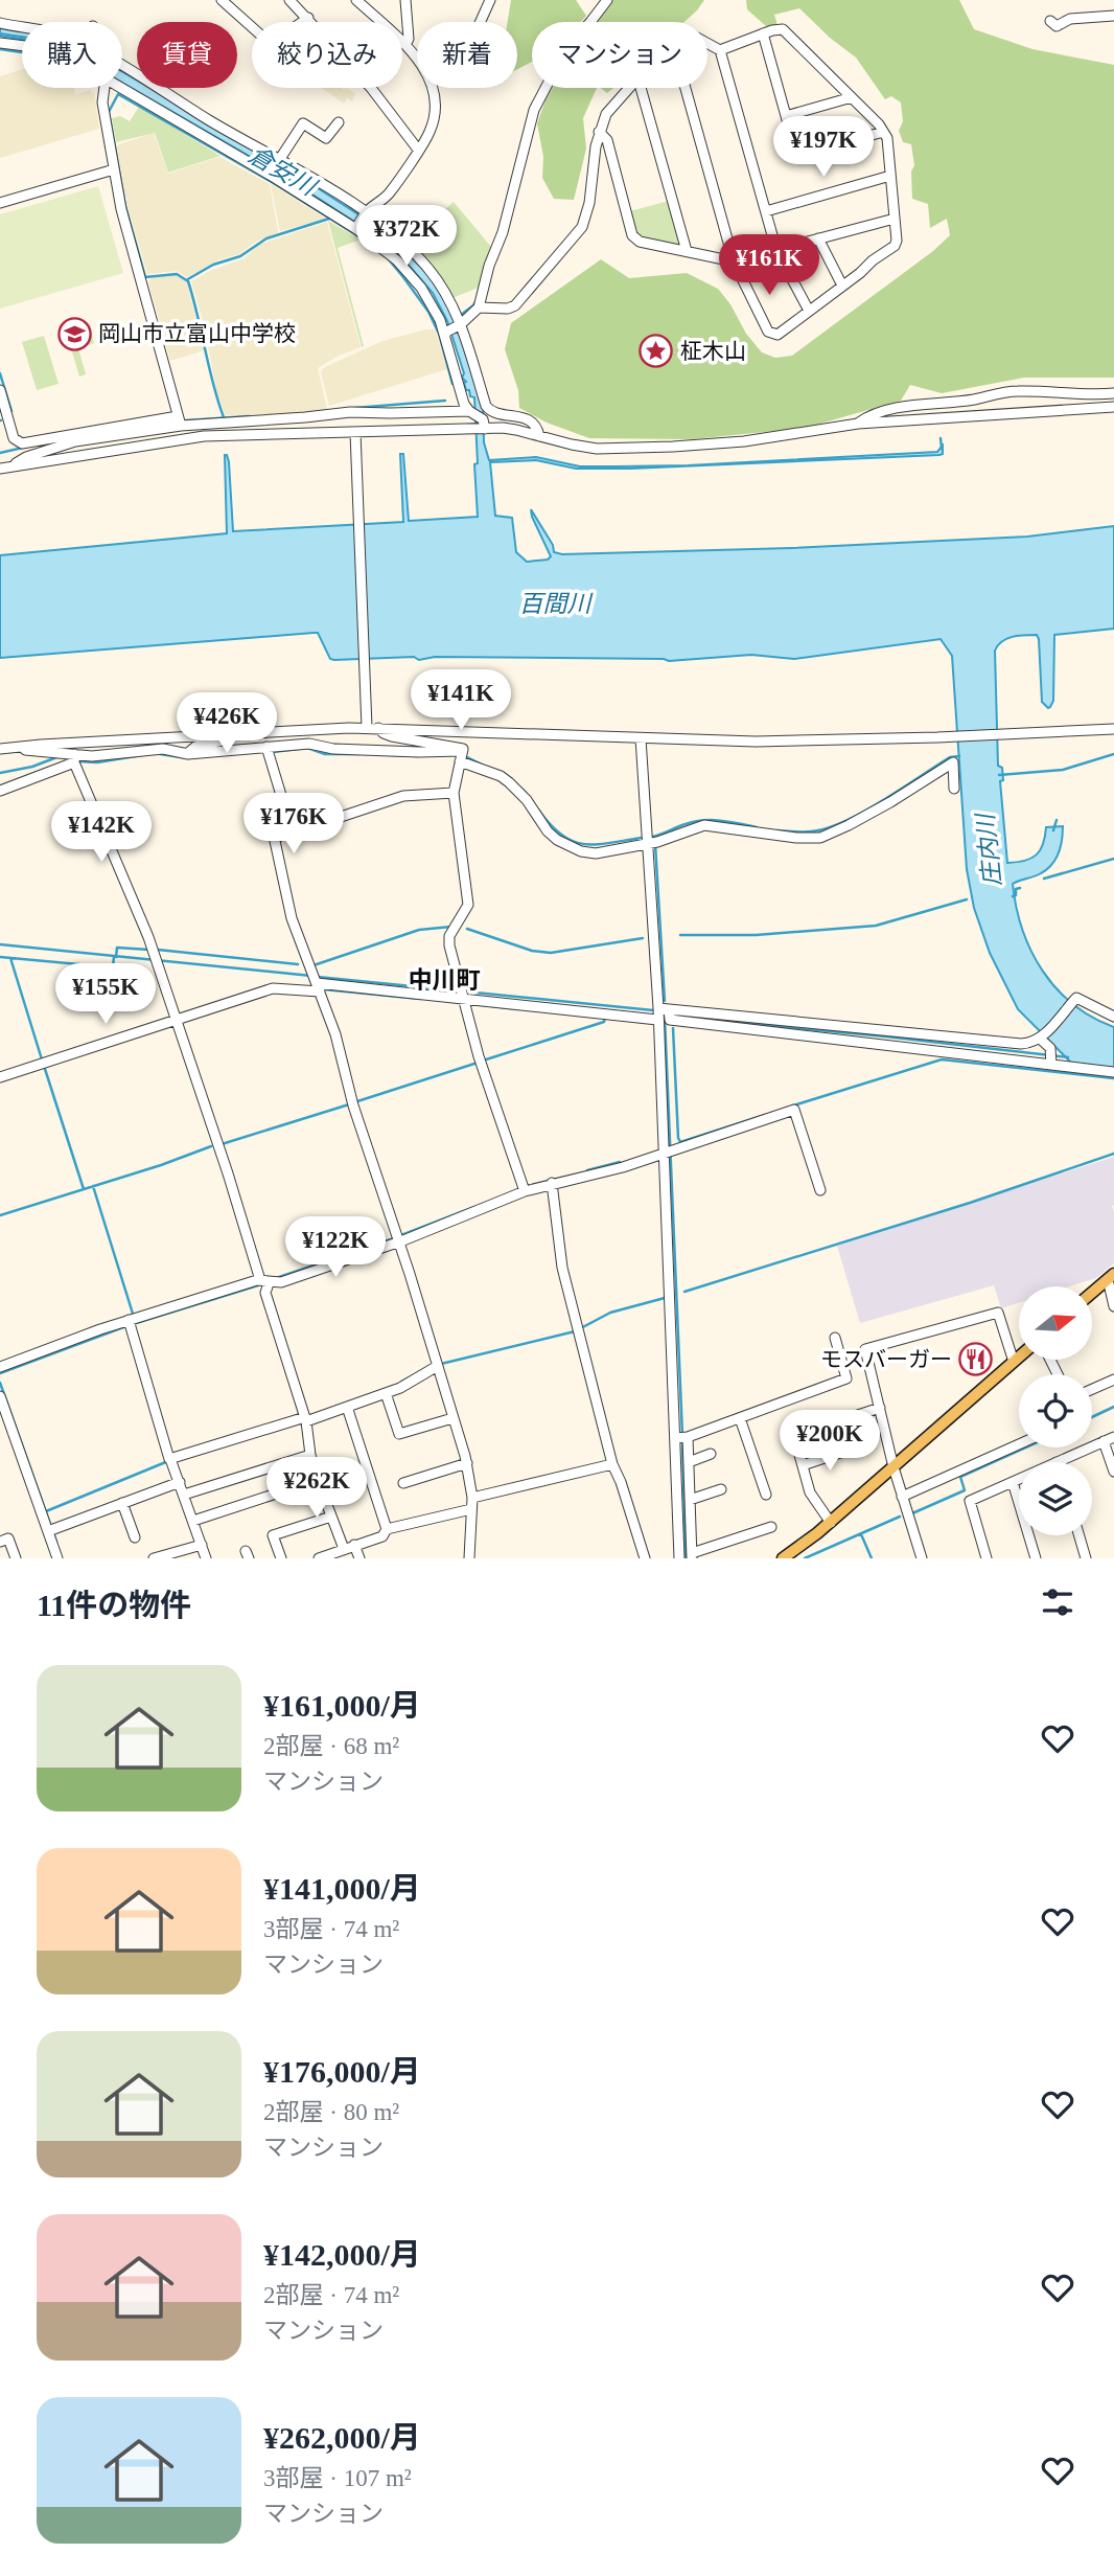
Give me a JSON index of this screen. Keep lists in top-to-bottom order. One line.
{"districts":["中川町"],"water":["倉安川","百間川","庄内川"],"places":{"school or university":["岡山市立富山中学校"],"place":["柾木山"],"restaurant":["モスバーガー"]},"north":"right","page":{"chip":["購入","賃貸","絞り込み","新着","マンション"],"price":["¥197K","¥372K","¥161K","¥141K","¥426K","¥176K","¥142K","¥155K","¥122K","¥200K","¥262K"],"heading":"11件の物件","list":[{"name":"¥161,000/月","note":"2部屋 · 68 m² · マンション"},{"name":"¥141,000/月","note":"3部屋 · 74 m² · マンション"},{"name":"¥176,000/月","note":"2部屋 · 80 m² · マンション"},{"name":"¥142,000/月","note":"2部屋 · 74 m² · マンション"},{"name":"¥262,000/月","note":"3部屋 · 107 m² · マンション"}]}}
